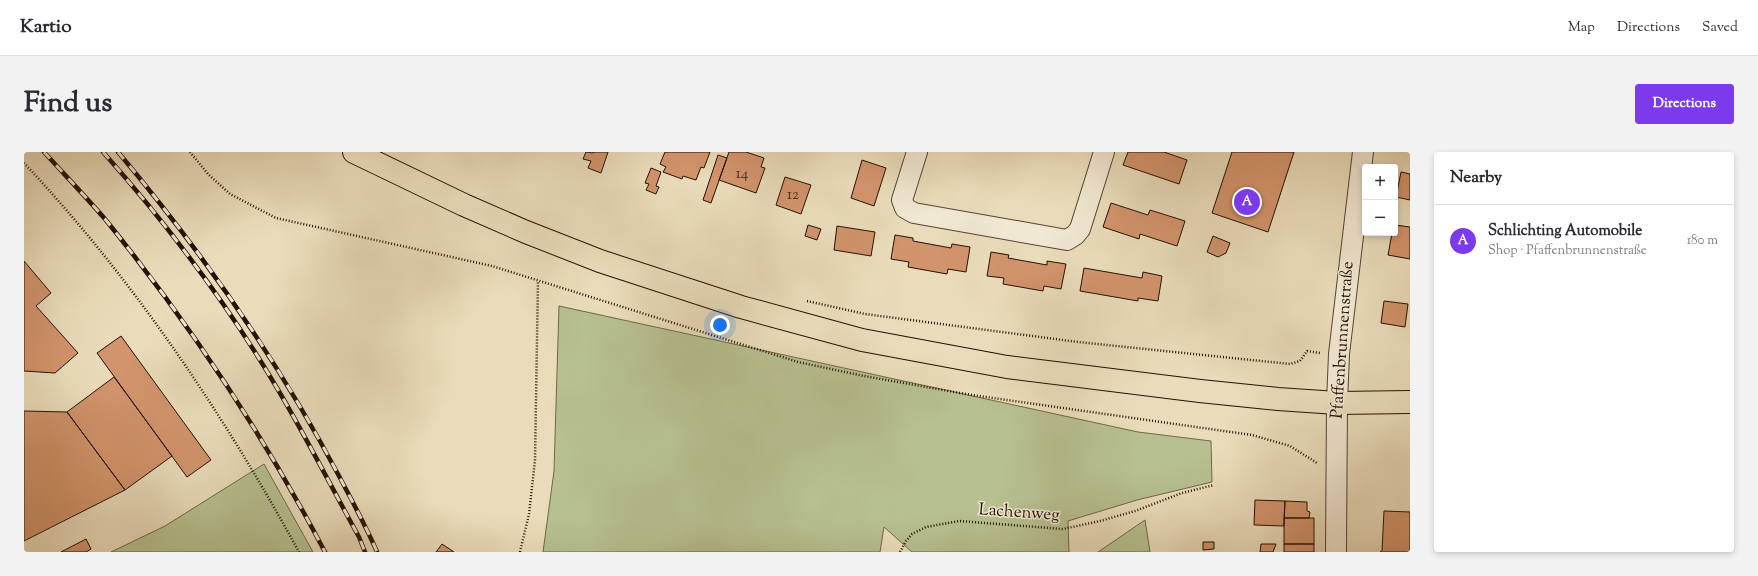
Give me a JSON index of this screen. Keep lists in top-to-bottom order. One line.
{"streets":{"street":["Pfaffenbrunnenstraße"],"path":["Lachenweg"]},"house_numbers":["14","12"],"page":{"header":"Kartio","nav":["Map","Directions","Saved"],"title":"Find us","buttons":"Directions","heading":"Nearby","map_buttons":["+","−"],"pins":"A","list":[{"mark":"A","name":"Schlichting Automobile","note":"Shop · Pfaffenbrunnenstraße","value":"180 m"}]}}
